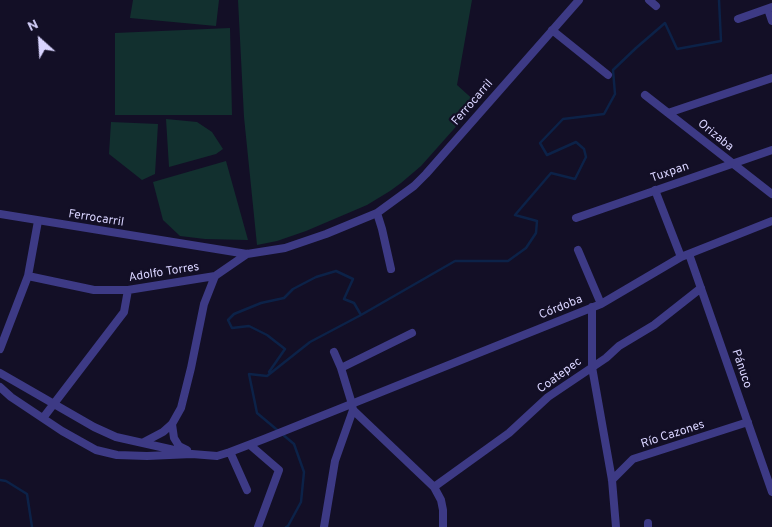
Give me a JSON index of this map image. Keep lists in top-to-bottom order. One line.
{"streets":{"street":["Ferrocarril","Orizaba","Tuxpan","Adolfo Torres","Córdoba","Pánuco","Coatepec","Río Cazones"]},"crossings":[["Ferrocarril","Adolfo Torres"],["Orizaba","Tuxpan"],["Tuxpan","Pánuco"],["Córdoba","Pánuco"],["Pánuco","Coatepec"],["Pánuco","Río Cazones"]],"north":"top left"}
